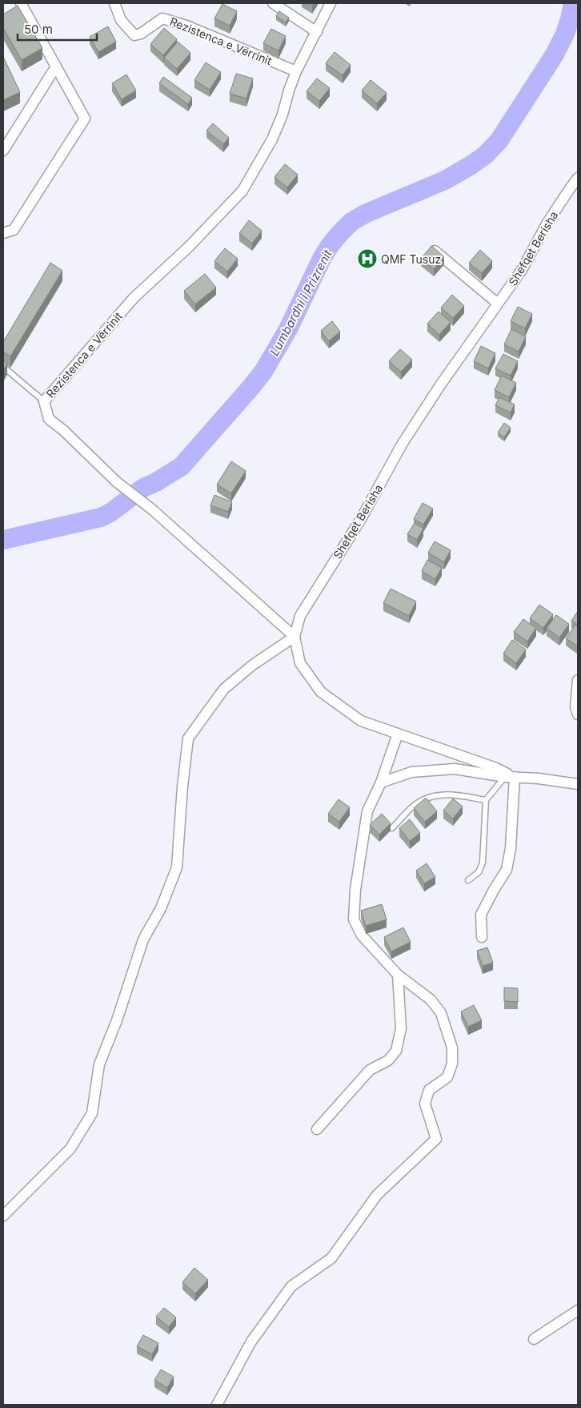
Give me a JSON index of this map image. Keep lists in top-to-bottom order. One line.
{"streets":{"street":["Rezistenca e Vërrinit","Shefqet Berisha"]},"crossings":[["Rezistenca e Vërrinit","Shefqet Berisha"]],"water":["Lumbardhi i Prizrenit"],"places":{"hospital":["QMF Tusuz"]},"scale_bar":"50 m"}
